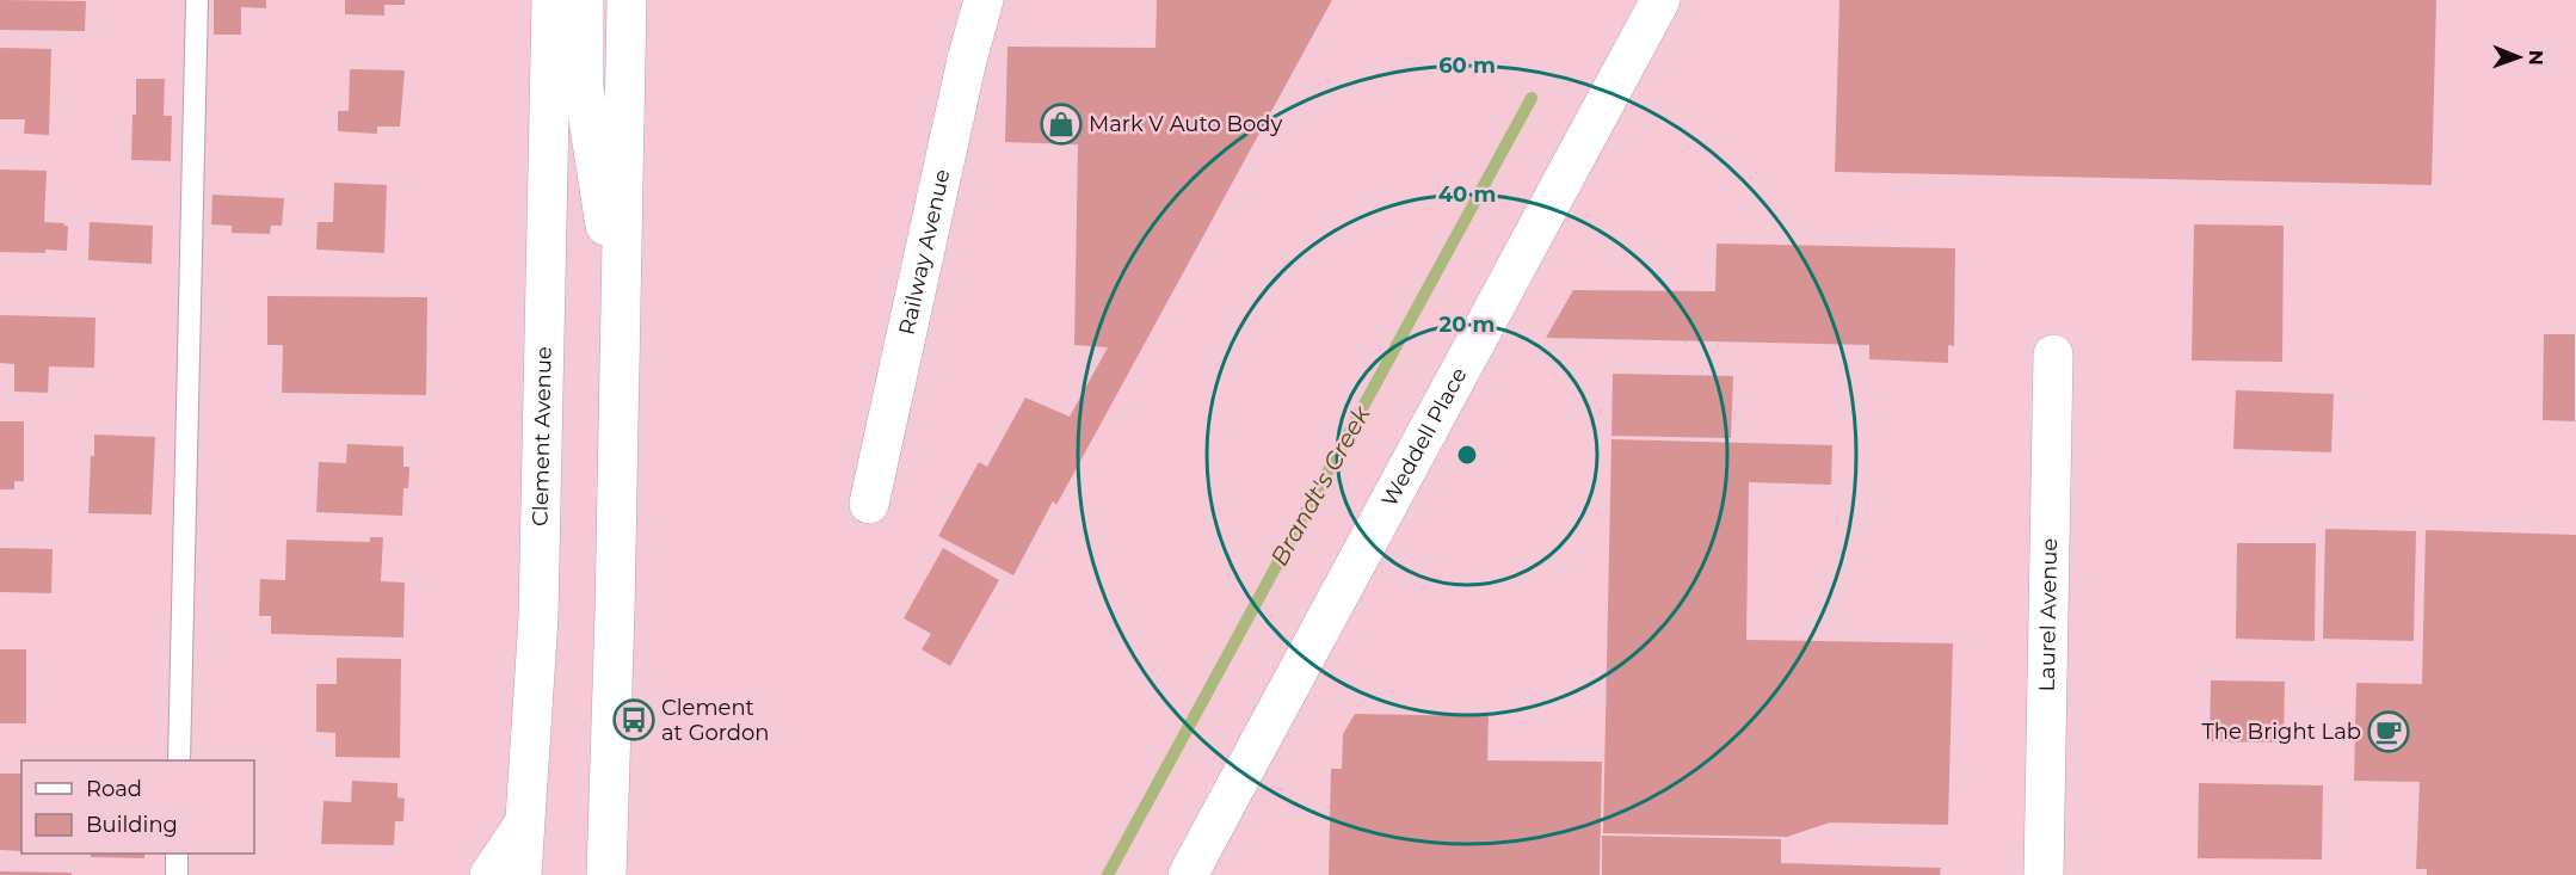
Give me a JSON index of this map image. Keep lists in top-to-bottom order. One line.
{"streets":{"main road":["Railway Avenue","Weddell Place","Clement Avenue","Laurel Avenue"]},"water":["Brandt's Creek"],"places":{"shop":["Mark V Auto Body"],"bus stop":["Clement at Gordon"],"cafe":["The Bright Lab"]},"legend":["Road","Building"],"north":"right","rings":["60 m","40 m","20 m"]}
